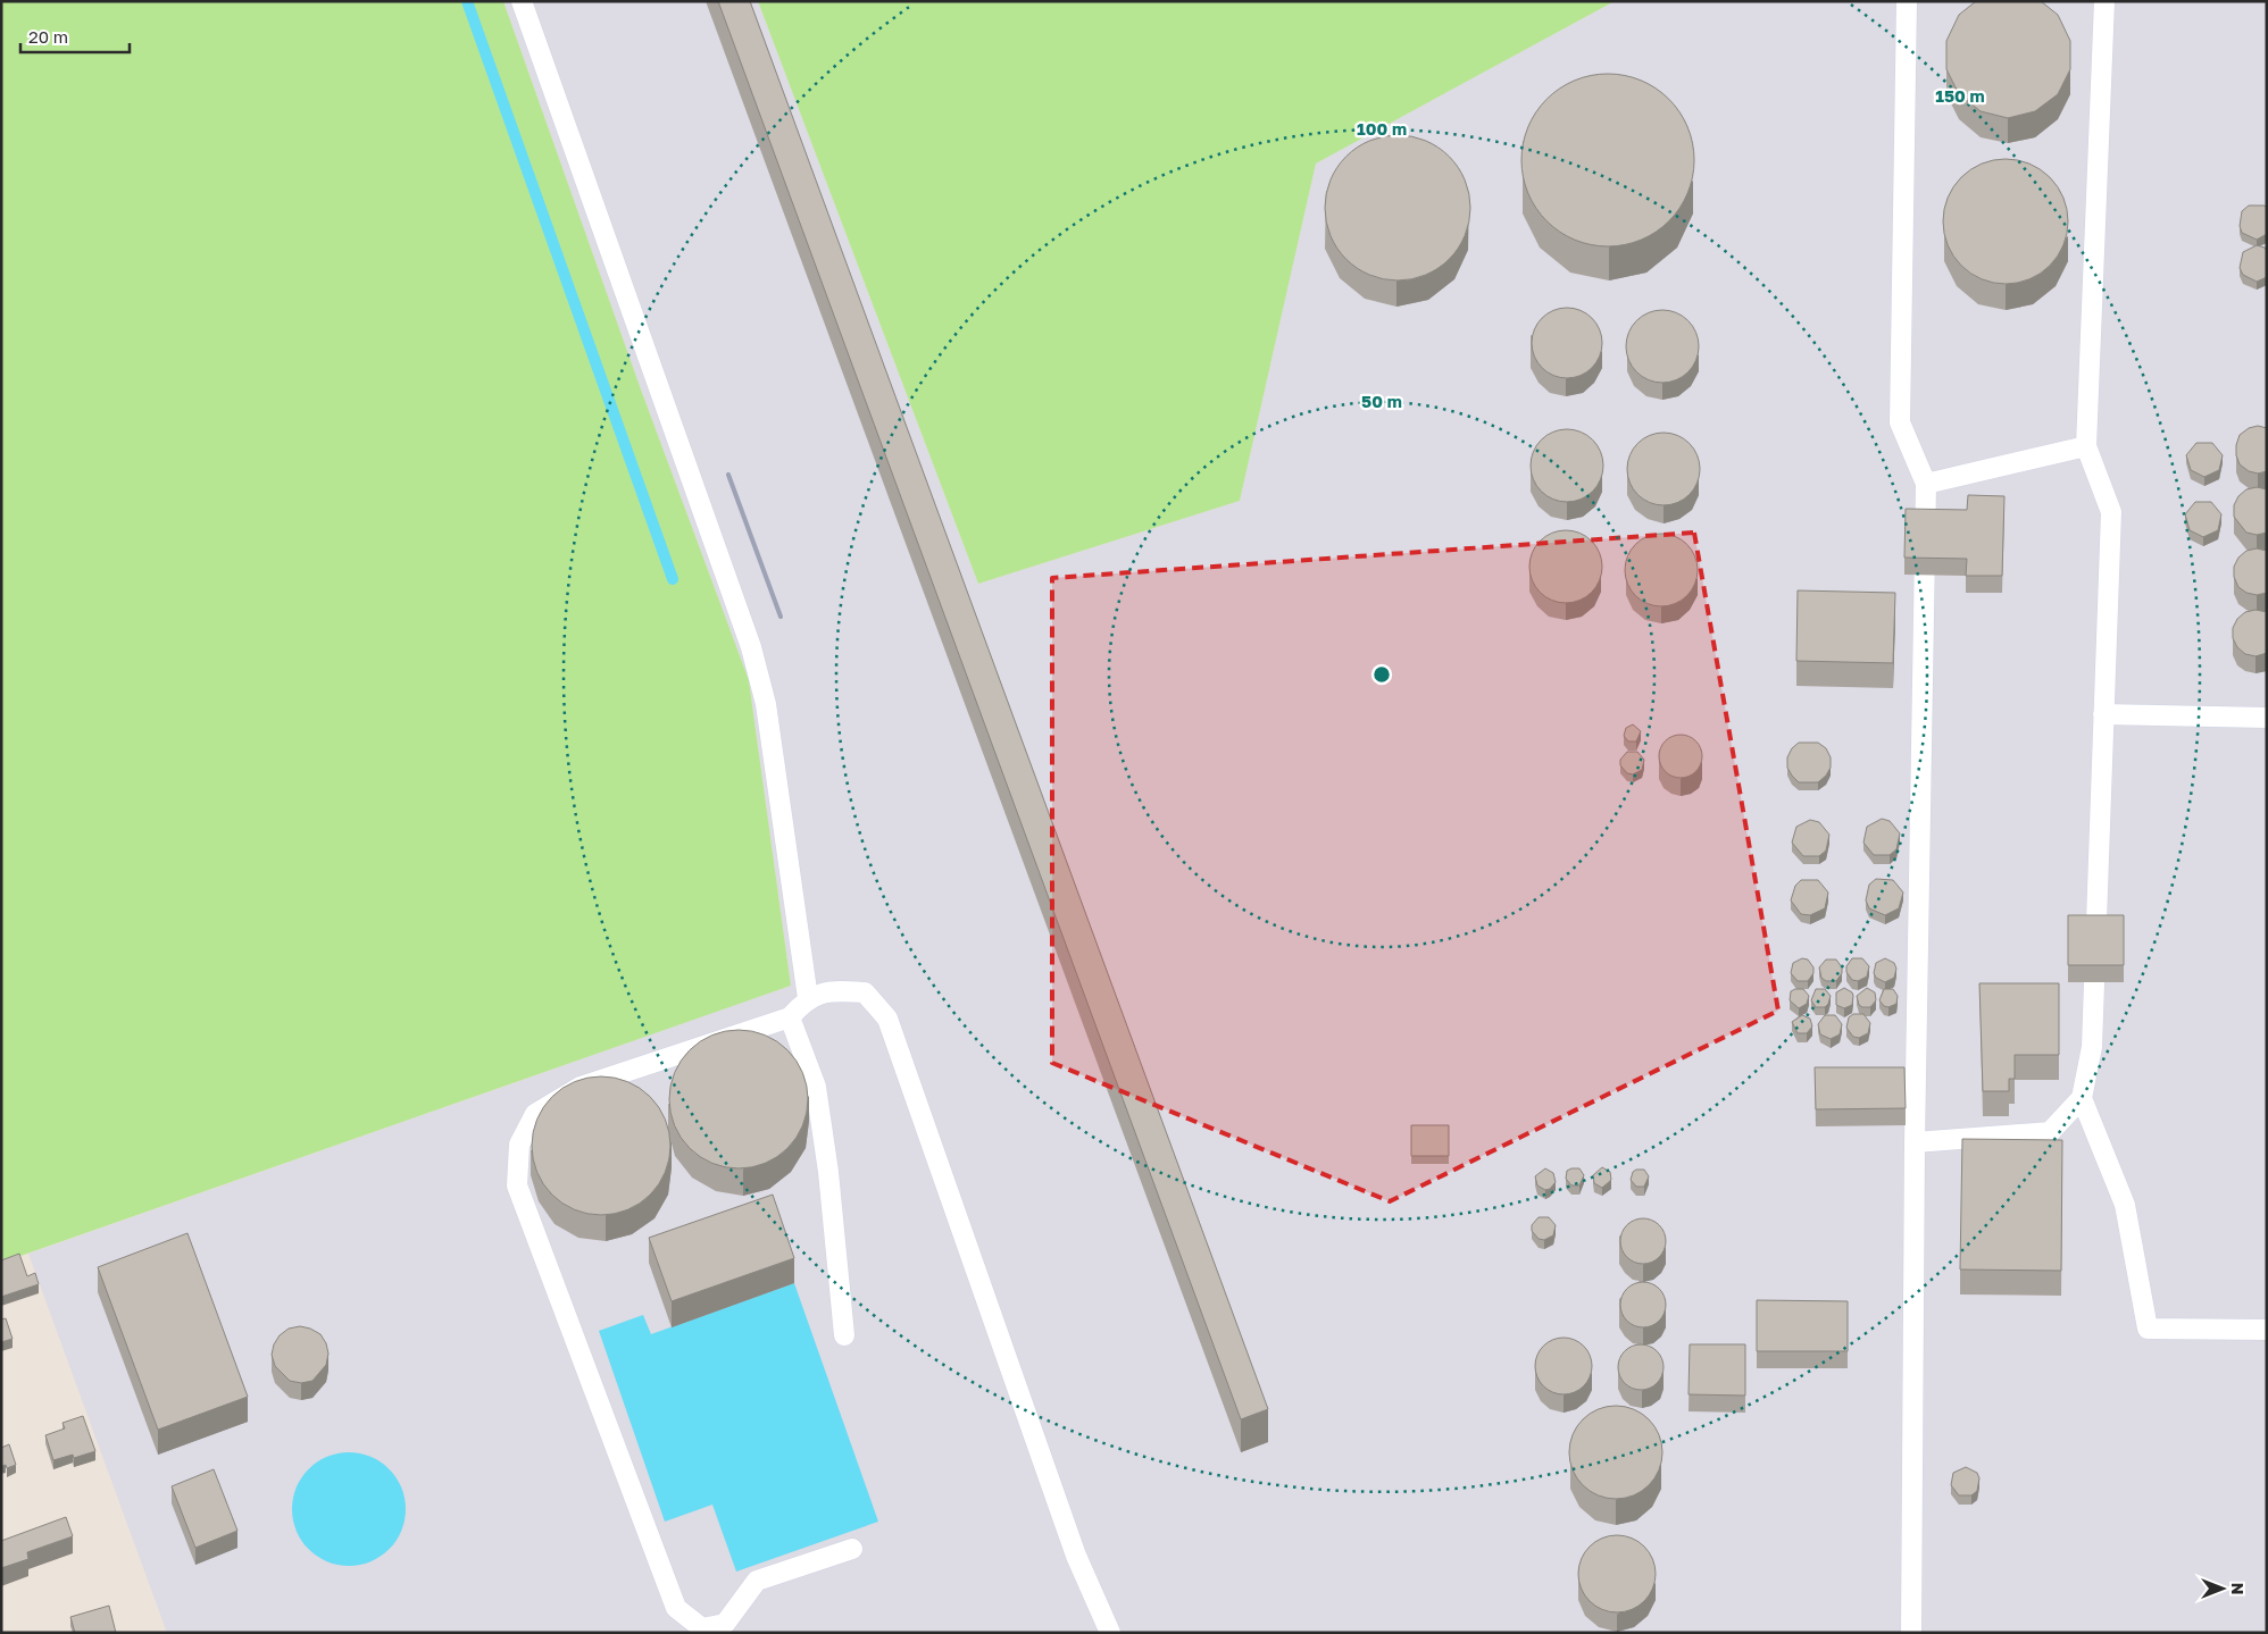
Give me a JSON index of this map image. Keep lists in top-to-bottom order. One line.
{"scale_bar":"20 m","north":"right","rings":["150 m","100 m","50 m"]}
